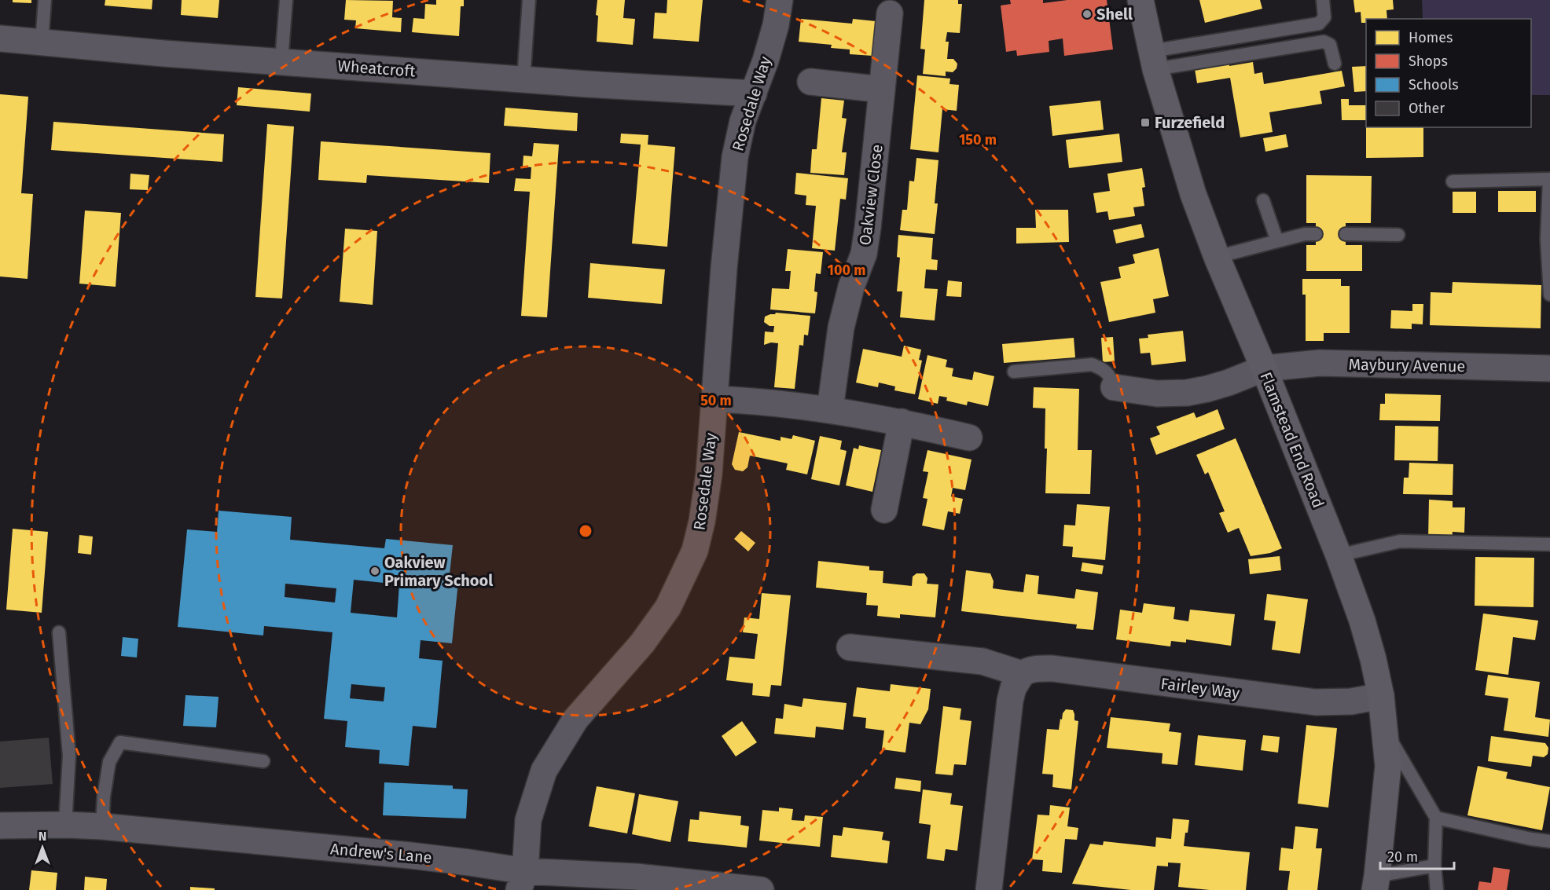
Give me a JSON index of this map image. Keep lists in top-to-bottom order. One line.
{"streets":{"main road":["Flamstead End Road"],"street":["Wheatcroft","Rosedale Way","Oakview Close","Maybury Avenue","Fairley Way","Andrew's Lane"]},"crossings":[["Wheatcroft","Rosedale Way"],["Rosedale Way","Andrew's Lane"],["Maybury Avenue","Flamstead End Road"],["Flamstead End Road","Fairley Way"]],"places":{"other":["Shell","Oakview Primary School"],"transit":["Furzefield"]},"legend":["Homes","Shops","Schools","Other"],"scale_bar":"20 m","north":"top","rings":["150 m","100 m","50 m"]}
